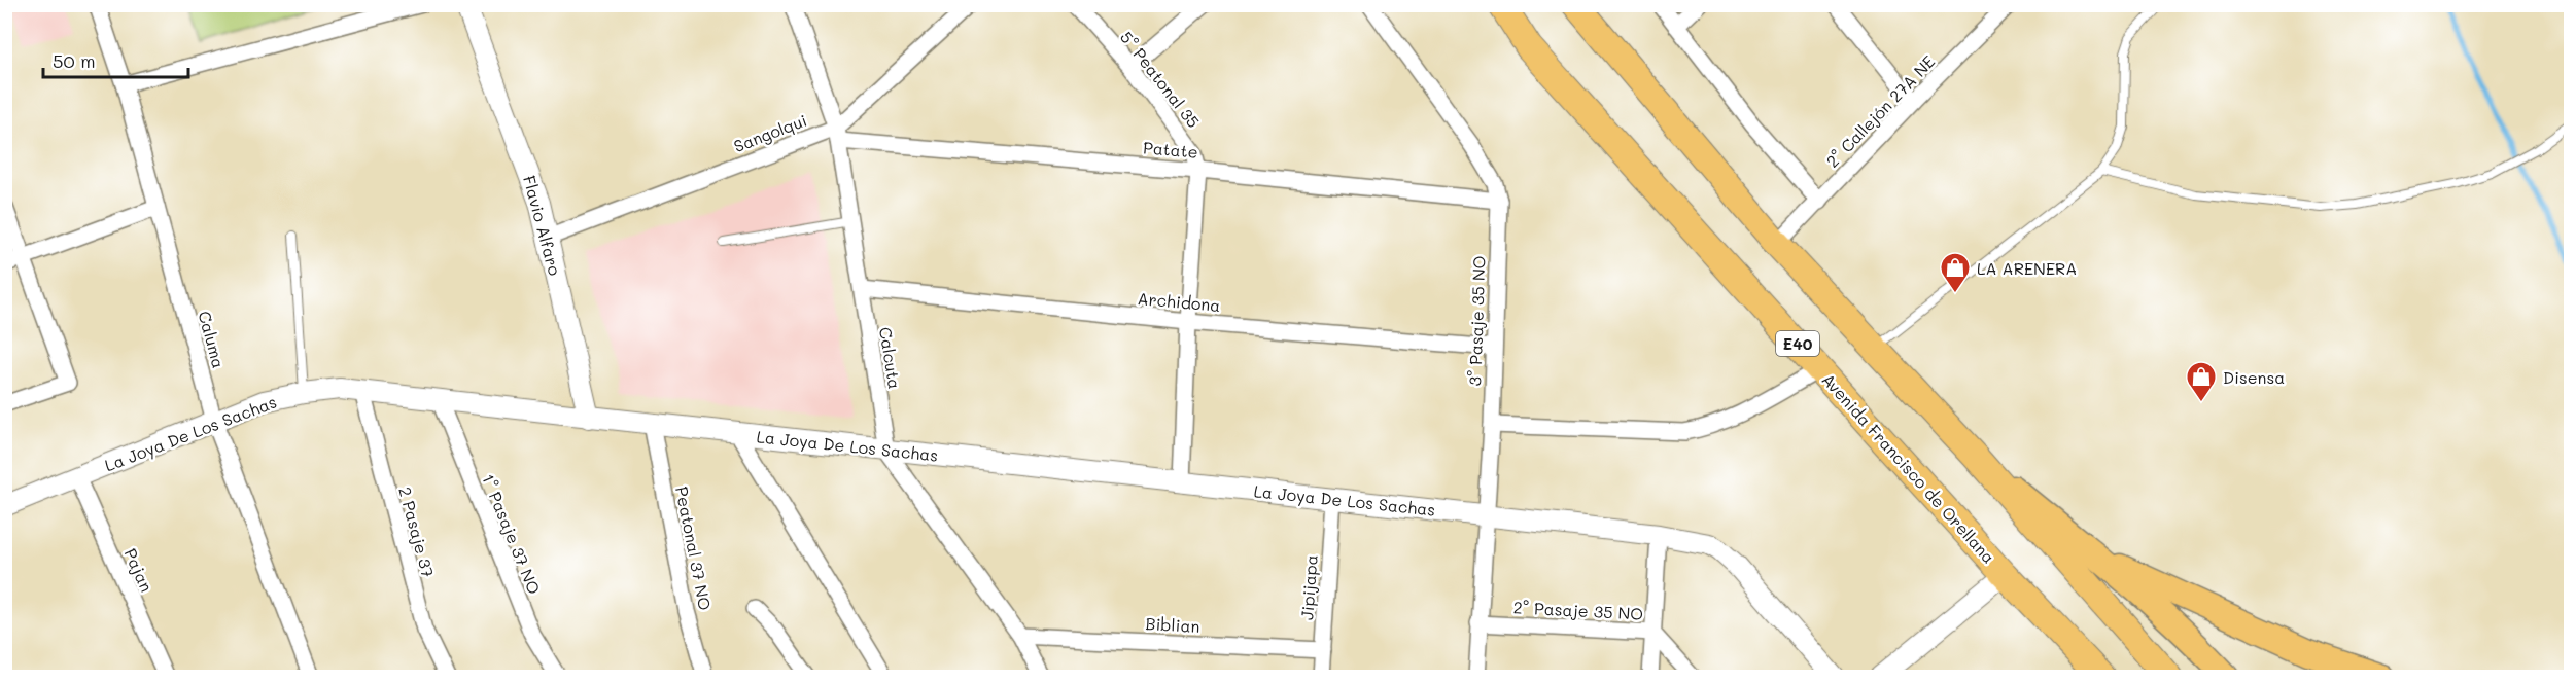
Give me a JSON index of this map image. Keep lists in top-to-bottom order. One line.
{"streets":{"highway":["E40","Avenida Francisco de Orellana"],"street":["5° Peatonal 35","2° Callejón 27A NE","Sangolqui","Patate","Flavio Alfaro","Archidona","3° Pasaje 35 NO","Caluma","Calcuta","La Joya De Los Sachas","2 Pasaje 37","1° Pasaje 37 NO","Peatonal 37 NO","Pajan","Jipijapa","2° Pasaje 35 NO","Biblian"]},"crossings":[["5° Peatonal 35","Patate"],["5° Peatonal 35","Archidona"],["5° Peatonal 35","La Joya De Los Sachas"],["Sangolqui","Patate"],["Sangolqui","Flavio Alfaro"],["Sangolqui","Calcuta"],["Patate","3° Pasaje 35 NO"],["Patate","Calcuta"],["Flavio Alfaro","La Joya De Los Sachas"],["Archidona","3° Pasaje 35 NO"],["Archidona","Calcuta"],["3° Pasaje 35 NO","La Joya De Los Sachas"],["3° Pasaje 35 NO","2° Pasaje 35 NO"],["Caluma","La Joya De Los Sachas"],["Calcuta","La Joya De Los Sachas"],["Calcuta","Biblian"],["La Joya De Los Sachas","2 Pasaje 37"],["La Joya De Los Sachas","1° Pasaje 37 NO"],["La Joya De Los Sachas","Peatonal 37 NO"],["La Joya De Los Sachas","Pajan"],["La Joya De Los Sachas","Jipijapa"],["Jipijapa","Biblian"]],"places":{"shop":["LA ARENERA","Disensa"]},"scale_bar":"50 m"}
